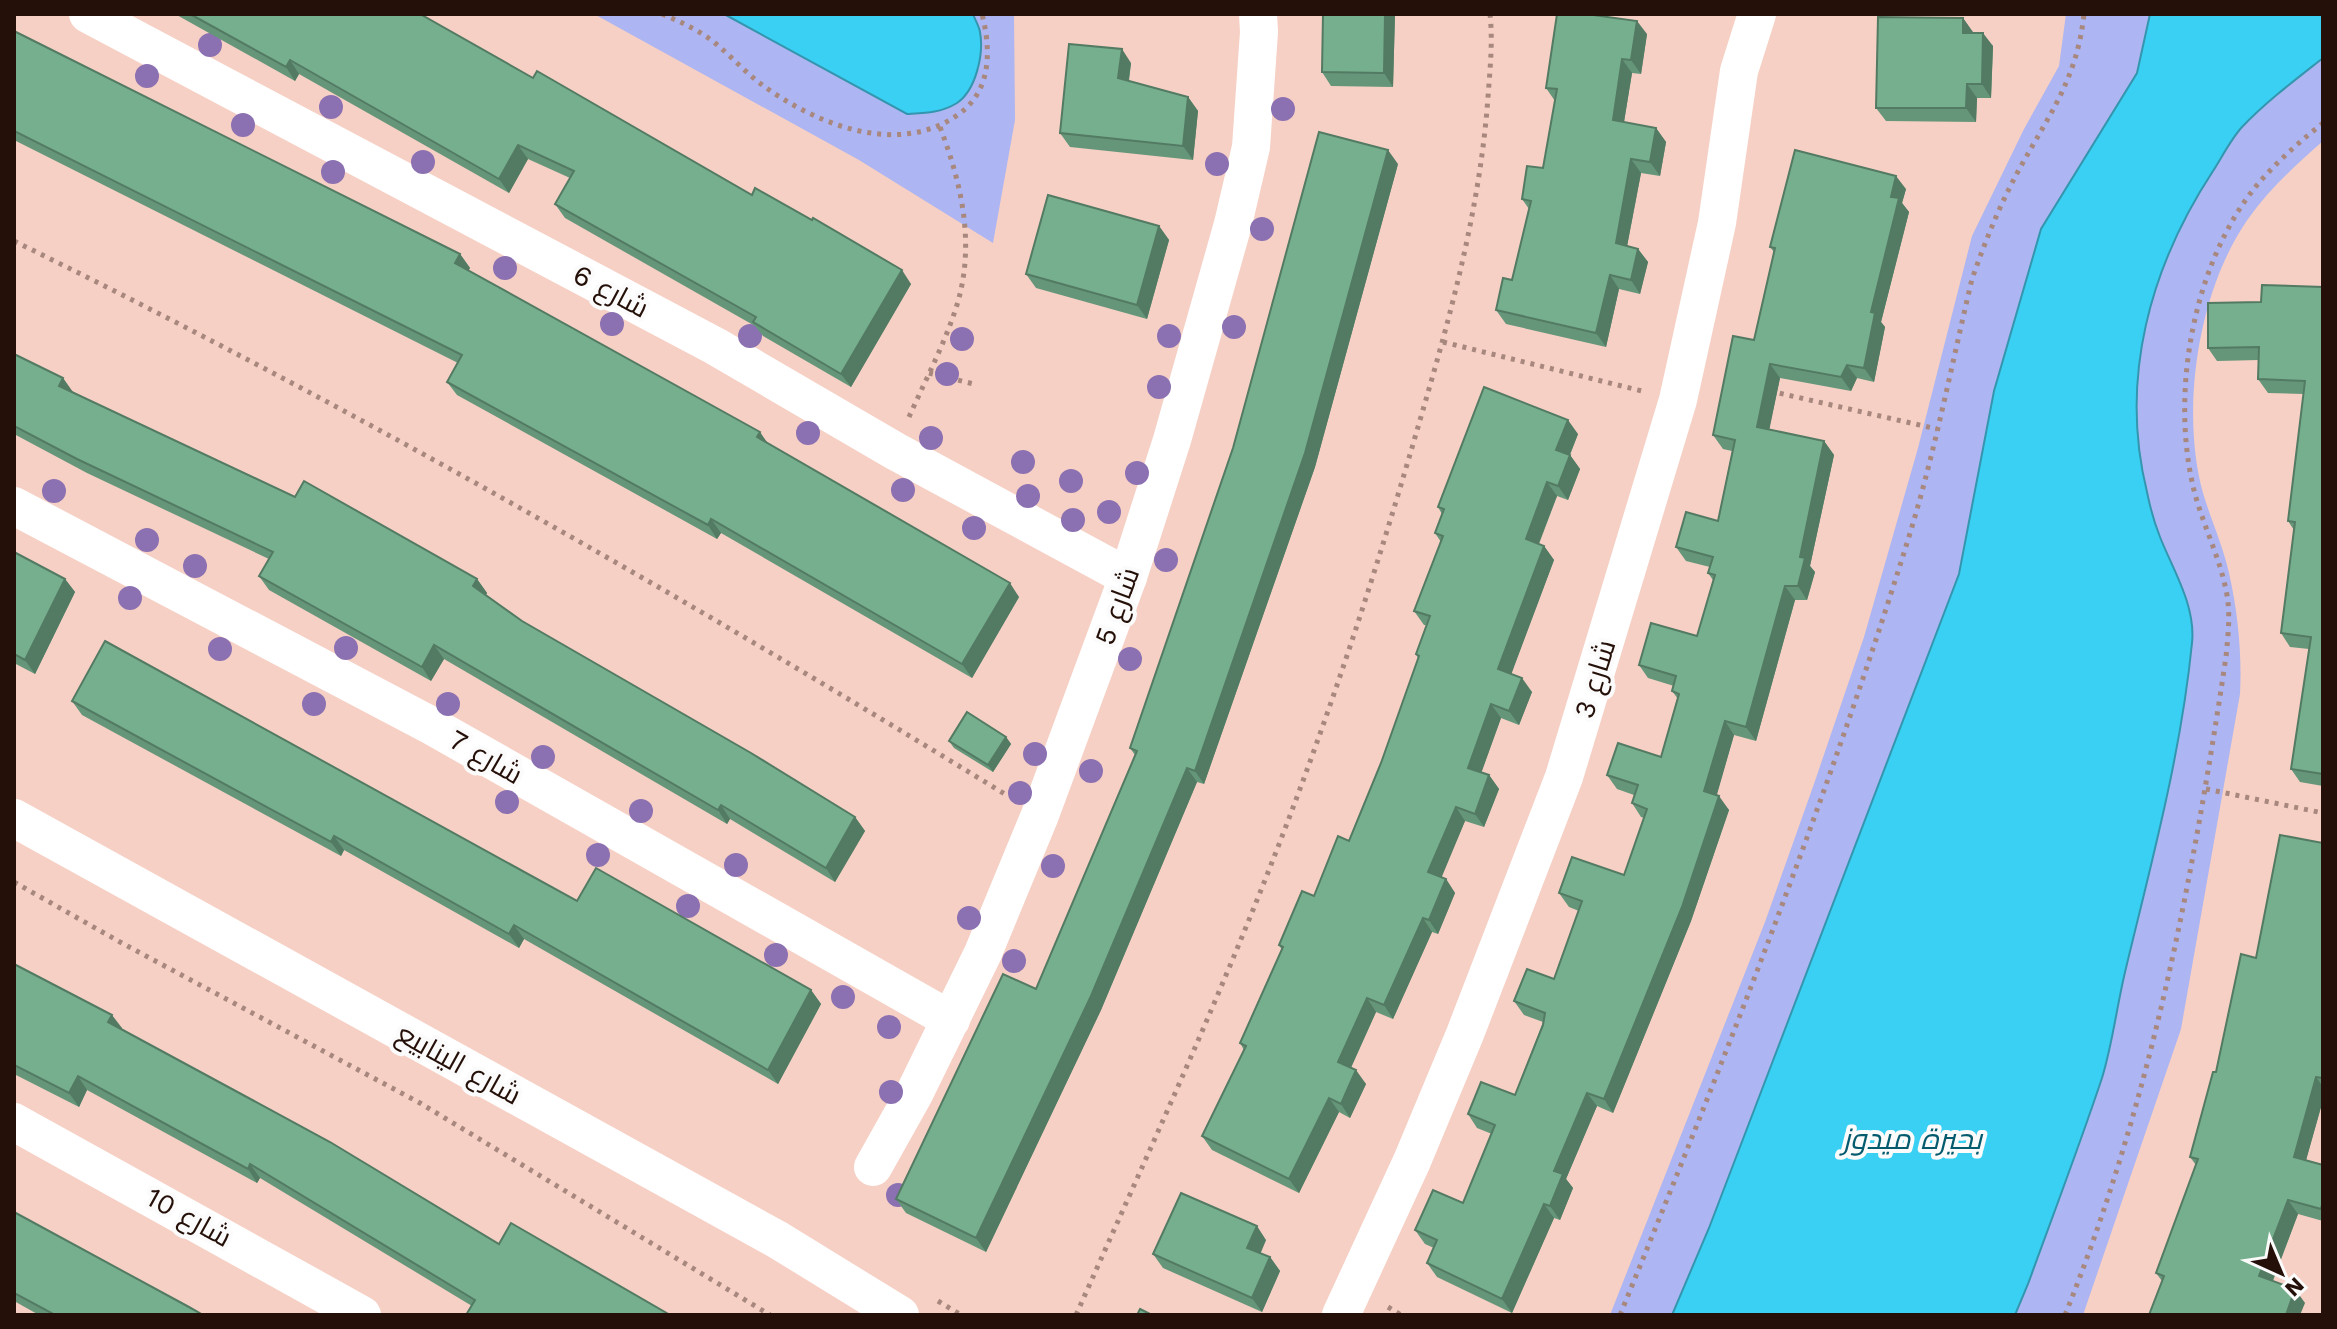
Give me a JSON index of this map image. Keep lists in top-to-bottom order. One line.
{"streets":{"street":["شارع 6","شارع 5","شارع 3","شارع 7","شارع الينابيع","شارع 10"]},"crossings":[["شارع 6","شارع 5"],["شارع 5","شارع 7"]],"water":["بحيرة ميدوز"],"north":"bottom right"}
